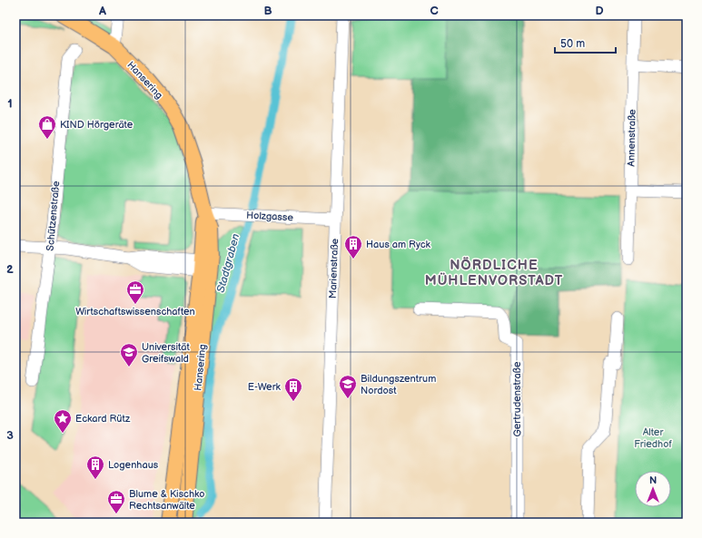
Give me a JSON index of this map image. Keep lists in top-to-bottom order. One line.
{"streets":{"main road":["Hansering"],"street":["Annenstraße","Schützenstraße","Holzgasse","Marienstraße","Gertrudenstraße"]},"crossings":[["Hansering","Holzgasse"],["Holzgasse","Marienstraße"]],"districts":["NÖRDLICHE MÜHLENVORSTADT"],"water":["Stadtgraben"],"parks":["Alter Friedhof"],"places":{"shop":["KIND Hörgeräte"],"building":["Haus am Ryck","E-Werk","Logenhaus"],"office":["Wirtschaftswissenschaften","Blume & Kischko Rechtsanwälte"],"school or university":["Universität Greifswald","Bildungszentrum Nordost"],"place":["Eckard Rütz"]},"scale_bar":"50 m","north":"top","grid":{"columns":["A","B","C","D"],"rows":["1","2","3"]}}
